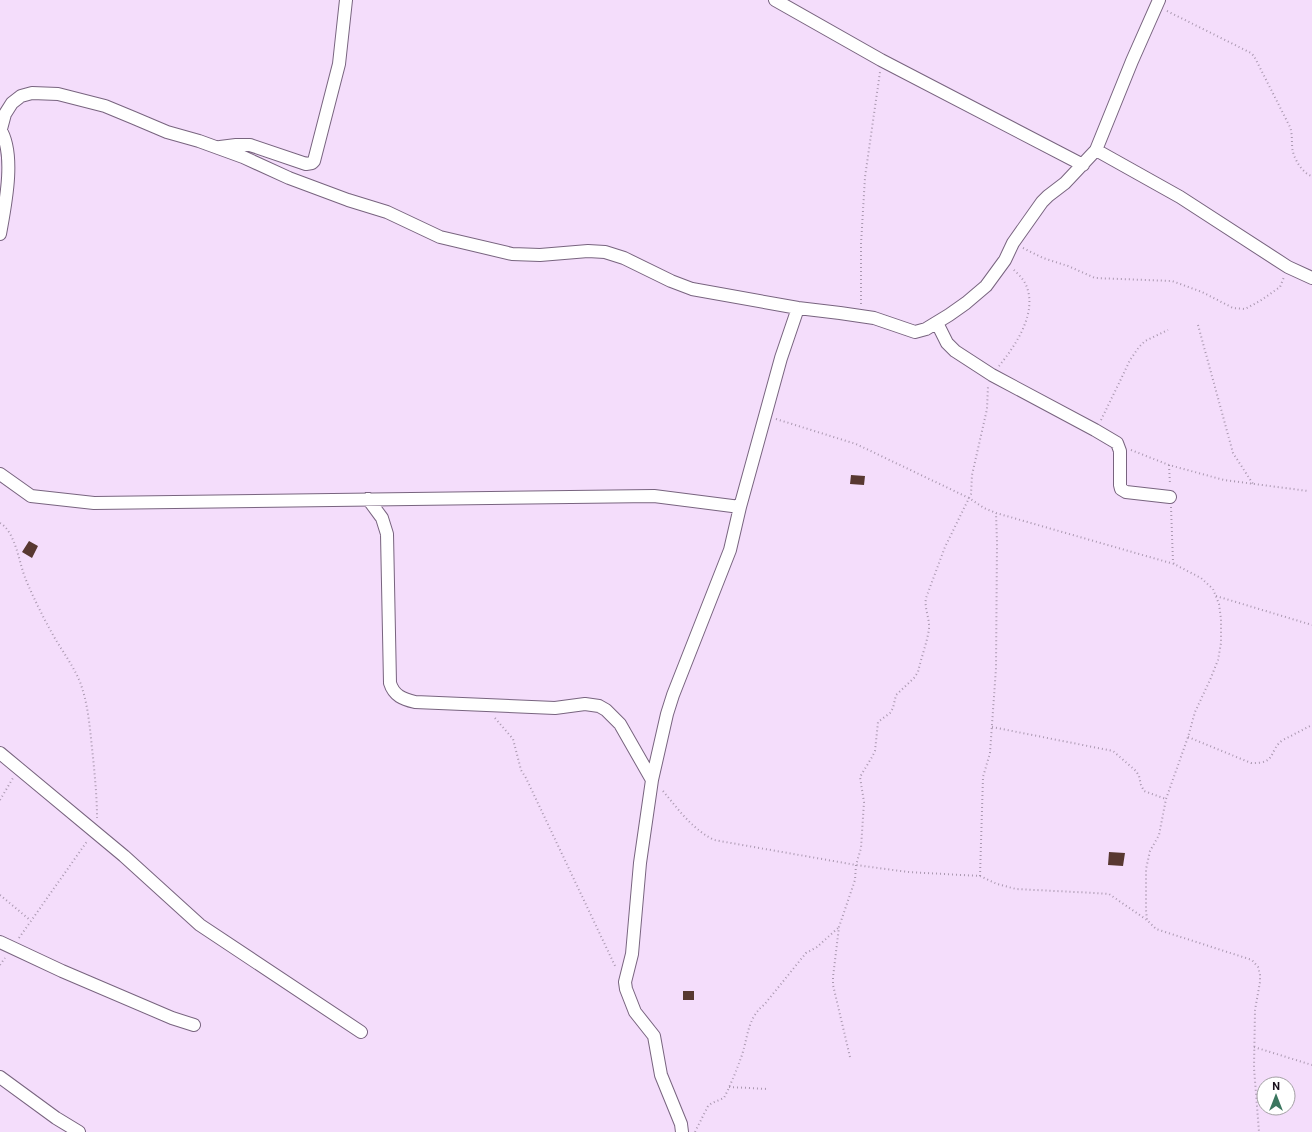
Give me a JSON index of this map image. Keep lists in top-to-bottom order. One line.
{"north":"top"}
